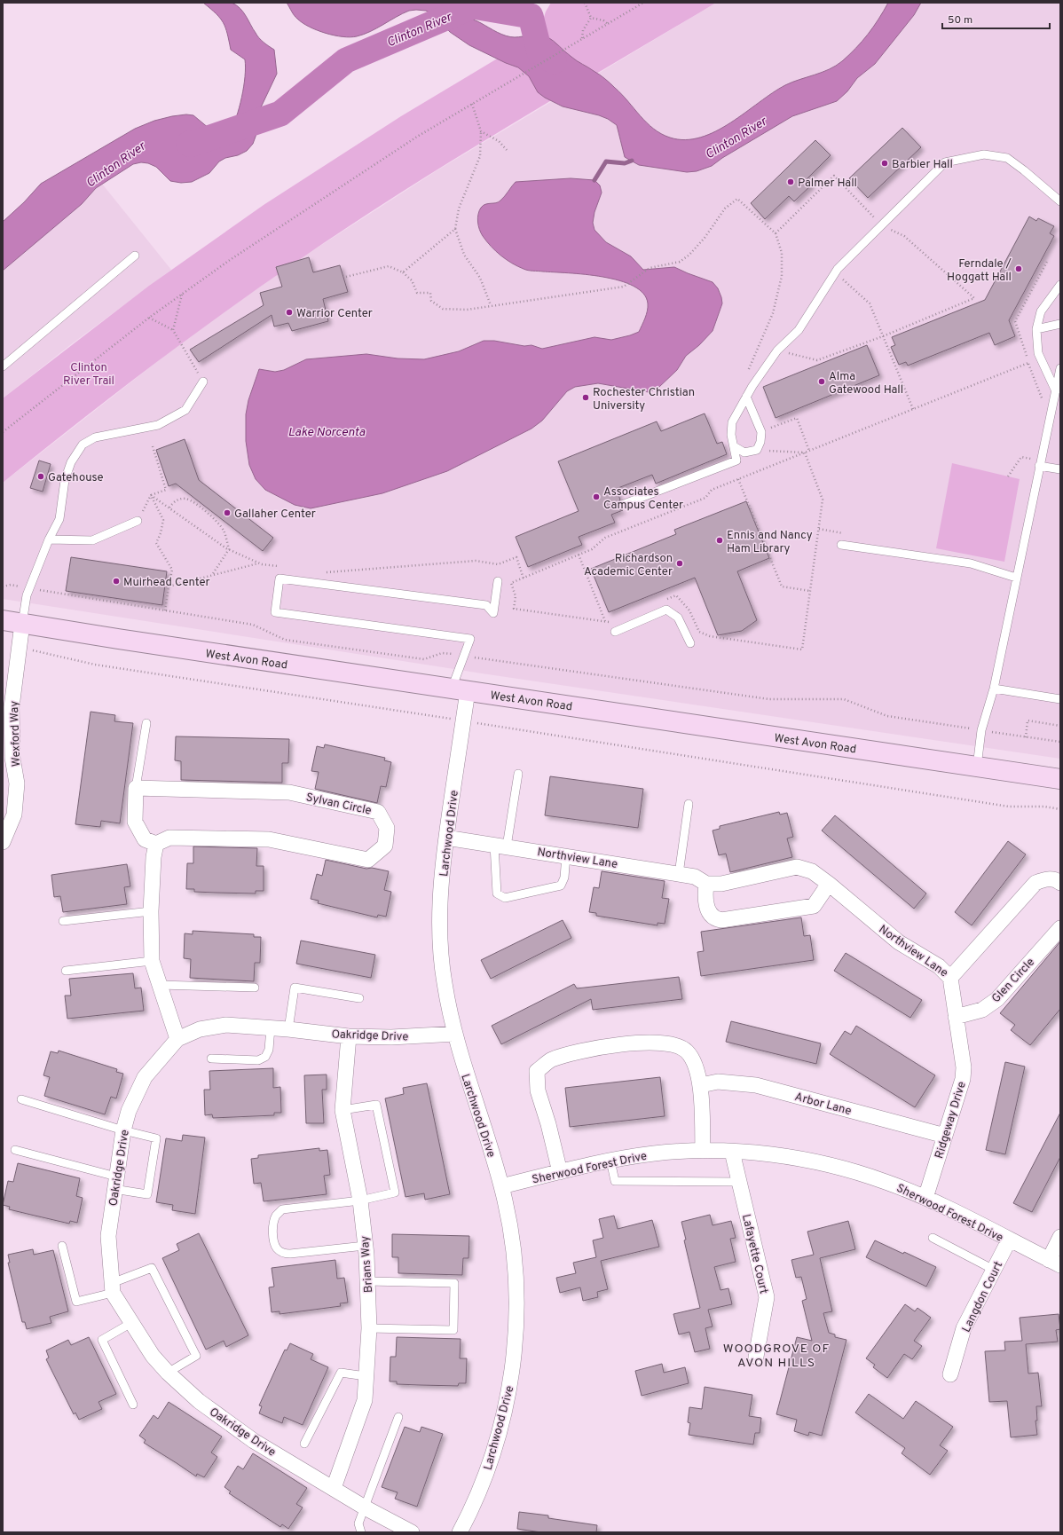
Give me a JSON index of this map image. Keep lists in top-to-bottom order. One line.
{"streets":{"main road":["West Avon Road"],"street":["Wexford Way","Sylvan Circle","Larchwood Drive","Northview Lane","Glen Circle","Oakridge Drive","Arbor Lane","Ridgeway Drive","Sherwood Forest Drive","Lafayette Court","Brians Way","Langdon Court"]},"crossings":[["West Avon Road","Wexford Way"],["West Avon Road","Larchwood Drive"],["Larchwood Drive","Northview Lane"],["Larchwood Drive","Oakridge Drive"],["Larchwood Drive","Sherwood Forest Drive"],["Northview Lane","Ridgeway Drive"],["Glen Circle","Ridgeway Drive"],["Oakridge Drive","Brians Way"],["Arbor Lane","Ridgeway Drive"],["Ridgeway Drive","Sherwood Forest Drive"],["Sherwood Forest Drive","Lafayette Court"],["Sherwood Forest Drive","Langdon Court"]],"districts":["WOODGROVE OF AVON HILLS"],"water":["Clinton River","Lake Norcenta"],"parks":["Clinton River Trail"],"places":["Barbier Hall","Palmer Hall","Ferndale / Hoggatt Hall","Warrior Center","Alma Gatewood Hall","Rochester Christian University","Gatehouse","Associates Campus Center","Gallaher Center","Ennis and Nancy Ham Library","Richardson Academic Center","Muirhead Center"],"scale_bar":"50 m"}
